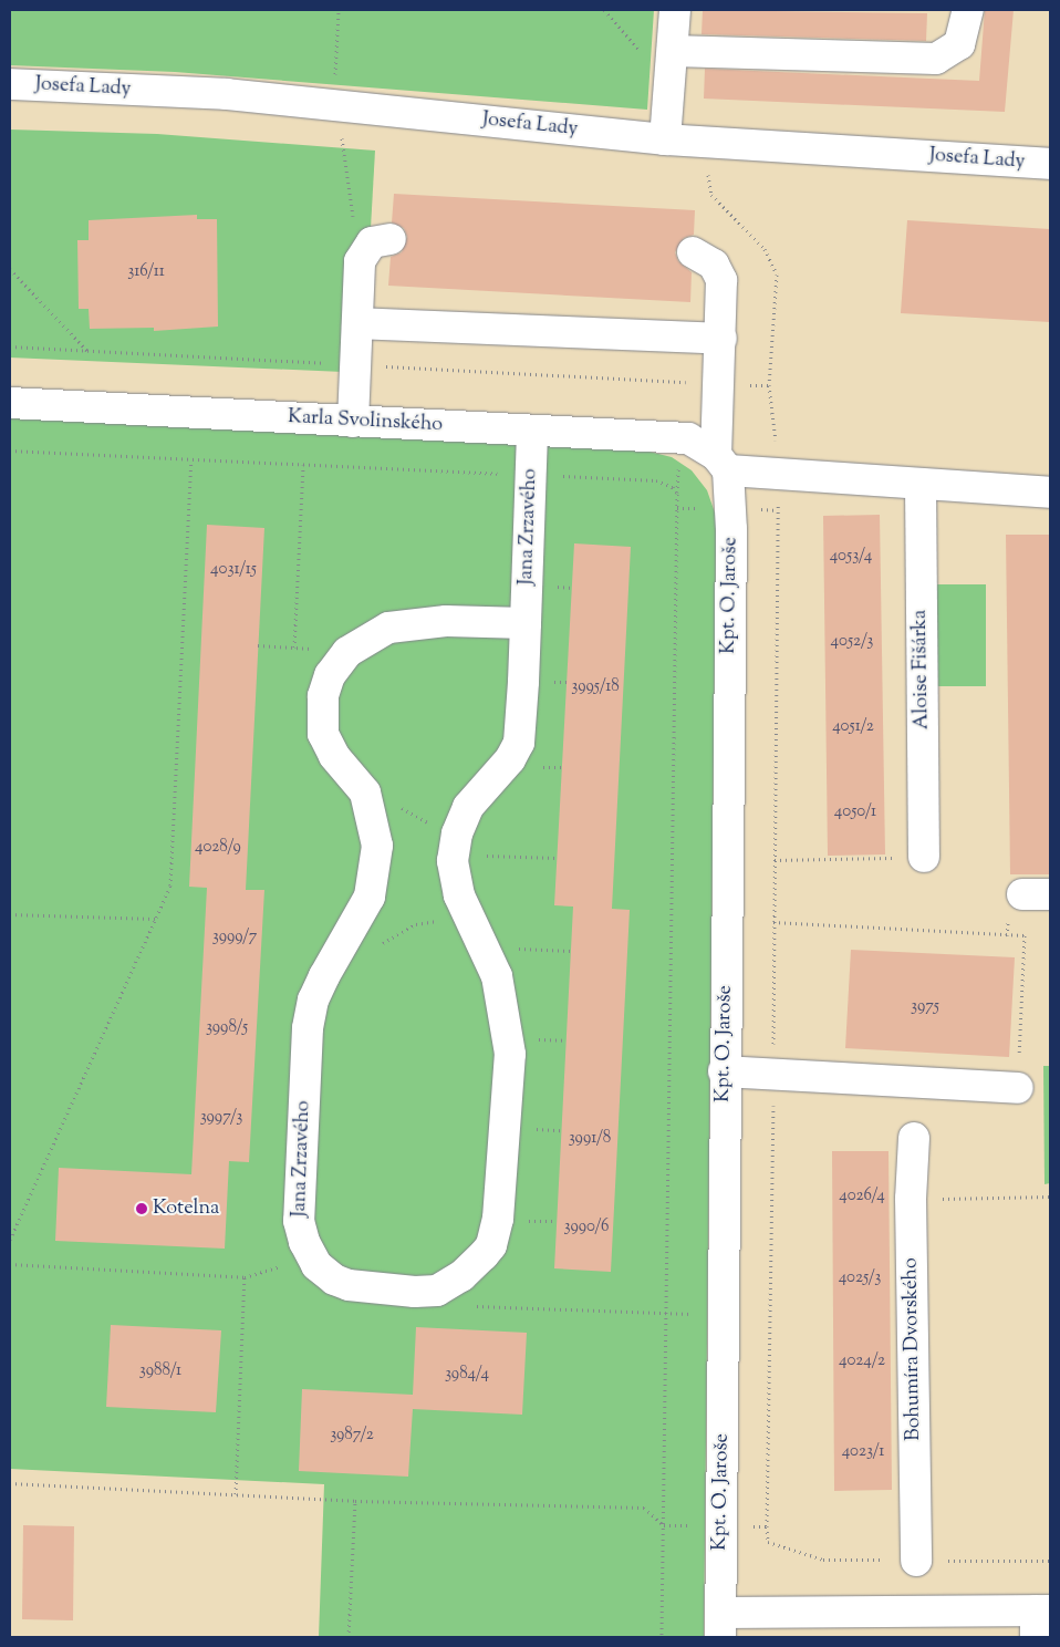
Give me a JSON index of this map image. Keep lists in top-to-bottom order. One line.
{"streets":{"street":["Josefa Lady","Karla Svolinského","Jana Zrzavého","Kpt. O. Jaroše","Aloise Fišárka","Bohumíra Dvorského"]},"crossings":[["Karla Svolinského","Jana Zrzavého"],["Karla Svolinského","Kpt. O. Jaroše"]],"places":["Kotelna"],"house_numbers":["316/11","4053/4","4031/15","4052/3","3995/18","4051/2","4050/1","4028/9","3999/7","3975","3998/5","3997/3","3991/8","4026/4","3990/6","4025/3","4024/2","3988/1","3984/4","3987/2","4023/1"]}
